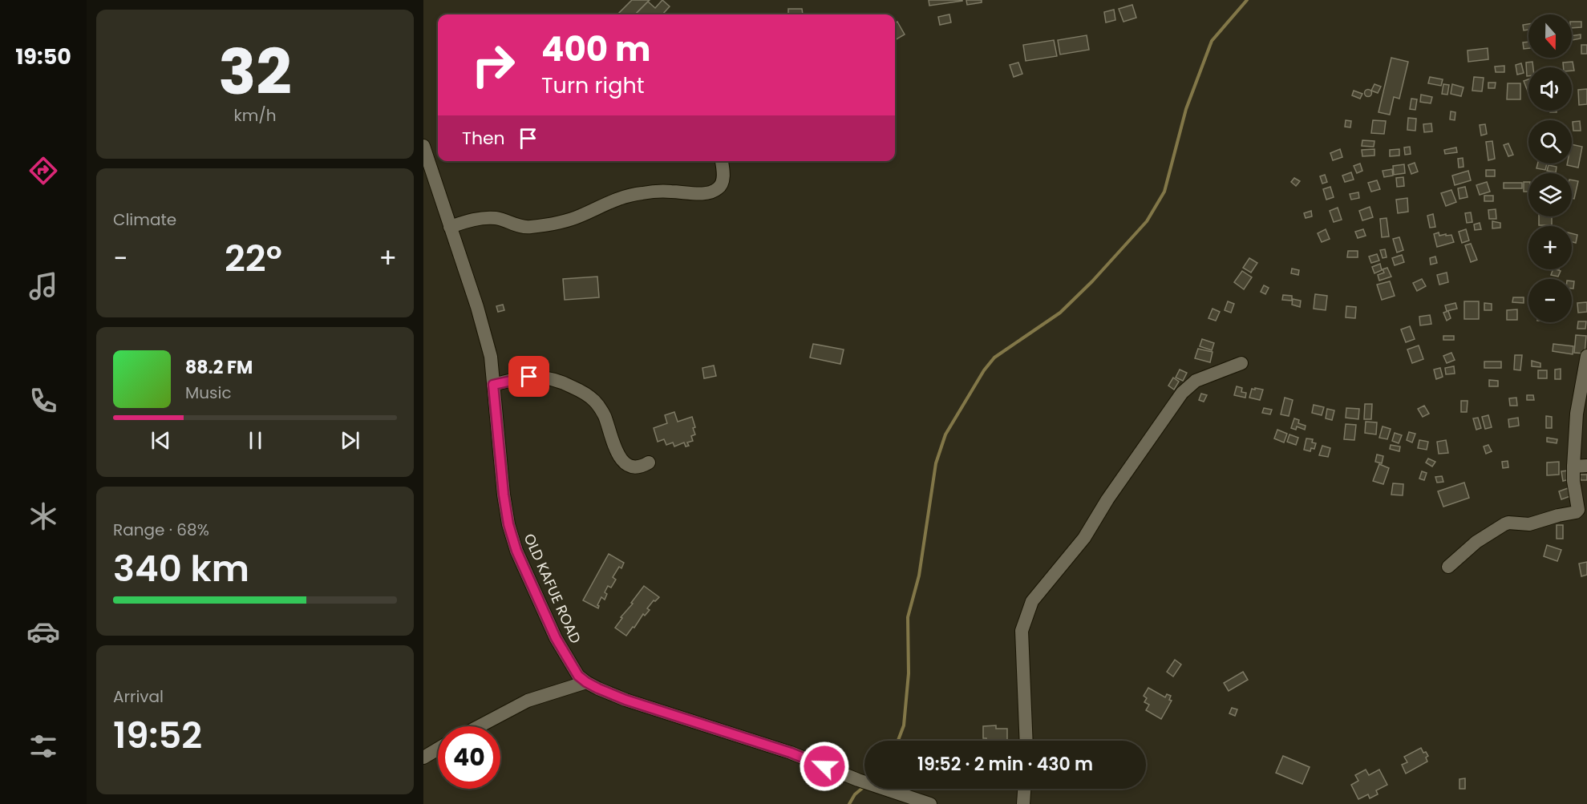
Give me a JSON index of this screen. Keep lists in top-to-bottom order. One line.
{"streets":{"street":["OLD KAFUE ROAD"]},"north":"bottom","page":{"tabs":"19:50","tile":[["32","km/h"],"Climate",["Range · 68%","340 km"],["Arrival","19:52"]],"map_buttons":["+","−"],"turn":["400 m","Turn right"],"then":"Then","heat":["−","22°","+"],"song":["88.2 FM","Music"],"limit":"40","trip":"19:52 · 2 min · 430 m"}}
